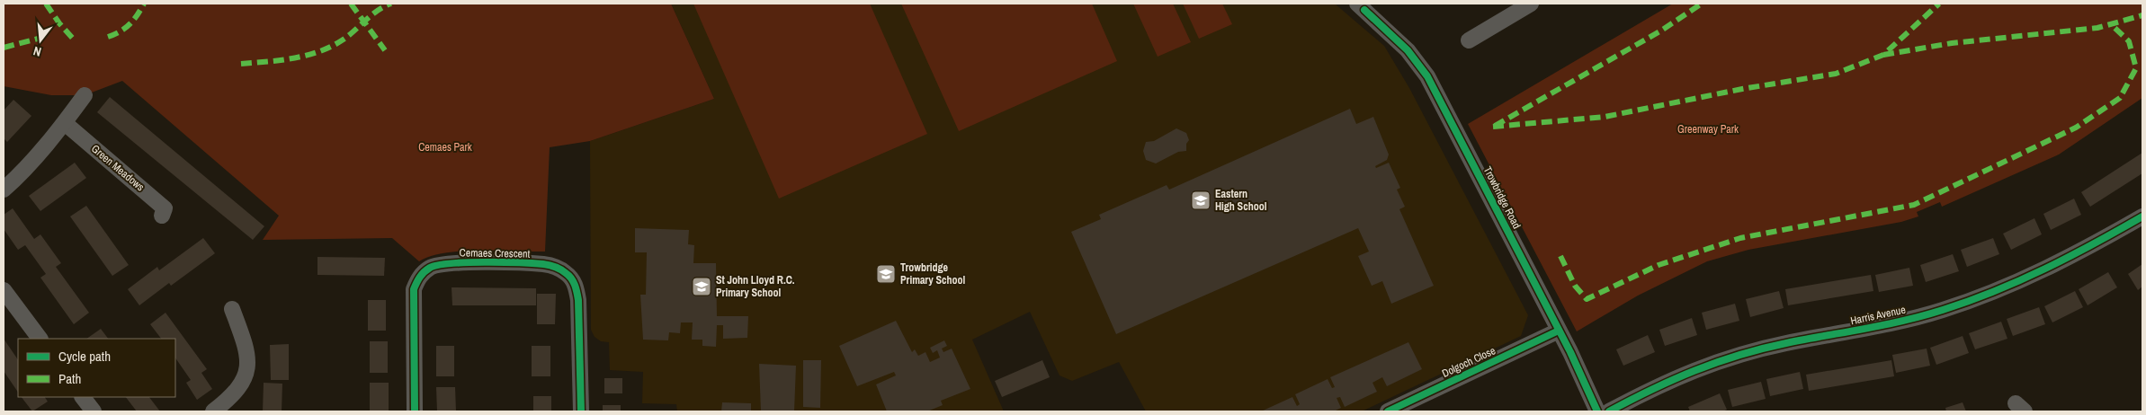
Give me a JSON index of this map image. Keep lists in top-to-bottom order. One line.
{"streets":{"street":["Green Meadows","Trowbridge Road","Cemaes Crescent","Harris Avenue","Dolgoch Close"]},"crossings":[["Trowbridge Road","Dolgoch Close"]],"parks":["Greenway Park","Cemaes Park"],"places":{"school or university":["Eastern High School","Trowbridge Primary School","St John Lloyd R.C. Primary School"]},"legend":["Cycle path","Path"],"north":"bottom"}
